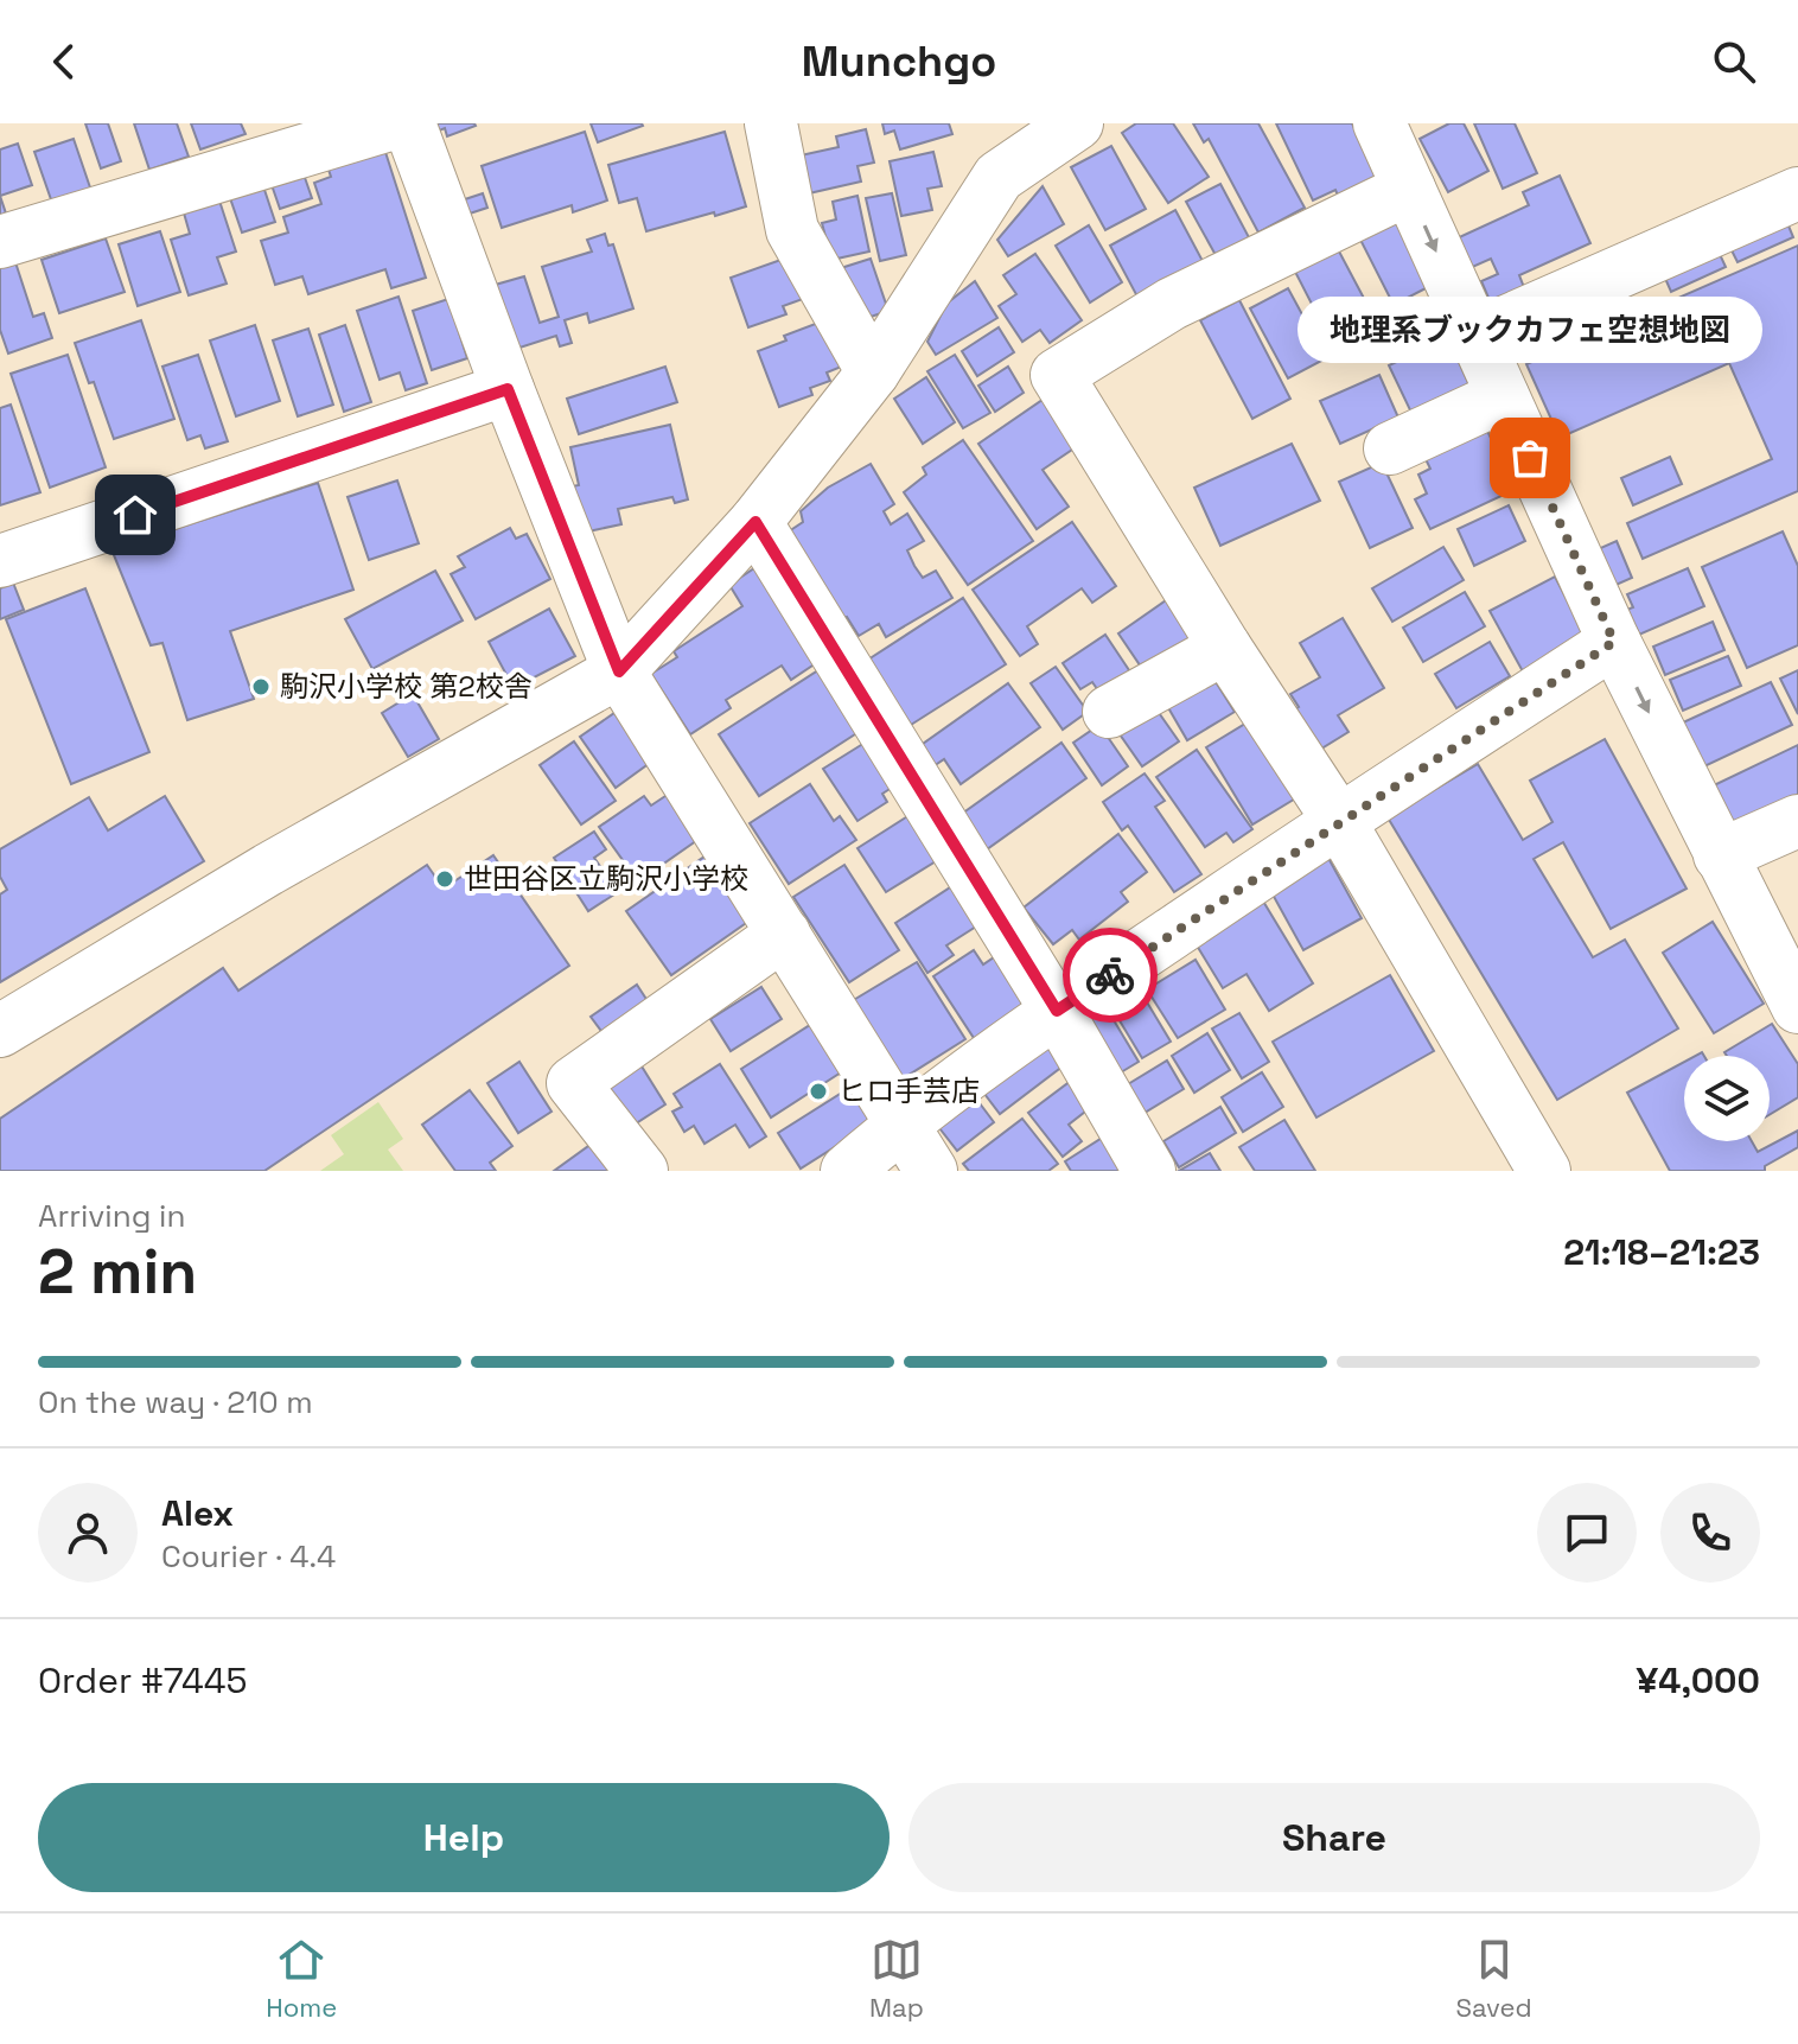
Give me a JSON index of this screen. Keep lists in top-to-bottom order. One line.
{"places":["地理系ブックカフェ空想地図","駒沢小学校 第2校舎","世田谷区立駒沢小学校","ヒロ手芸店"],"page":{"header":"Munchgo","bubble":"地理系ブックカフェ空想地図","heading":["2 min","Arriving in","21:18–21:23"],"panel":["Alex","Courier · 4.4","Order #7445","¥4,000"],"bar":"On the way · 210 m","buttons":["Help","Share"],"tabs":["Home","Map","Saved"]}}
